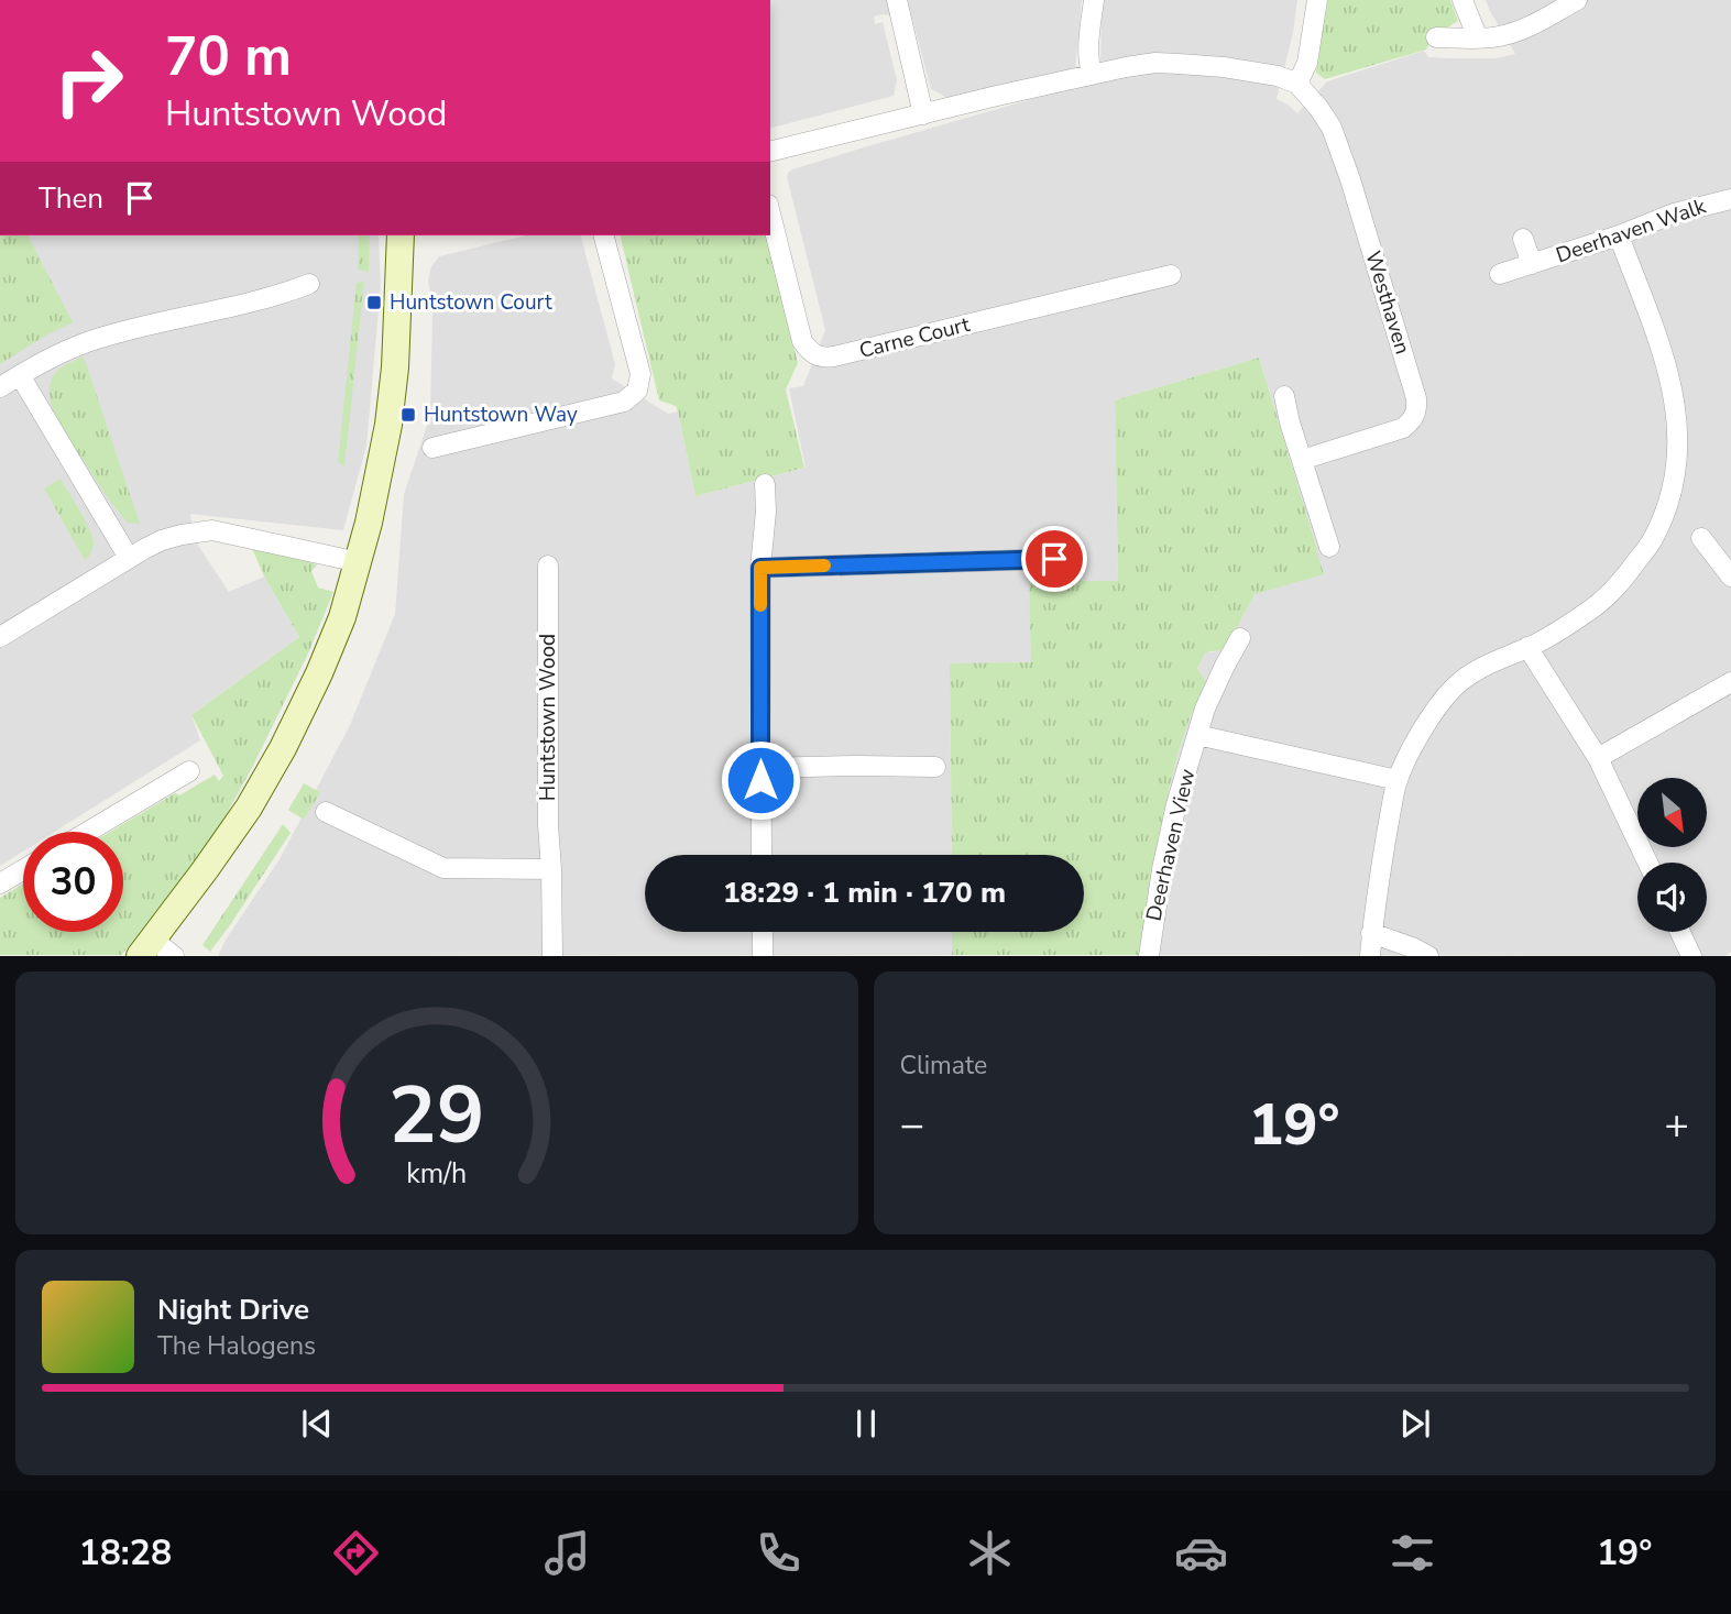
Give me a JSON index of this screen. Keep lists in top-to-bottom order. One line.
{"streets":{"street":["Deerhaven Walk","Westhaven","Carne Court","Huntstown Wood","Deerhaven View"]},"places":{"transit":["Huntstown Court","Huntstown Way"]},"north":"bottom right","page":{"turn":["70 m","Huntstown Wood"],"then":"Then","limit":"30","trip":"18:29 · 1 min · 170 m","tile":"Climate","heat":["−","19°","+"],"song":["Night Drive","The Halogens"],"tabs":["18:28","19°"],"gauge":["29","km/h"]}}
